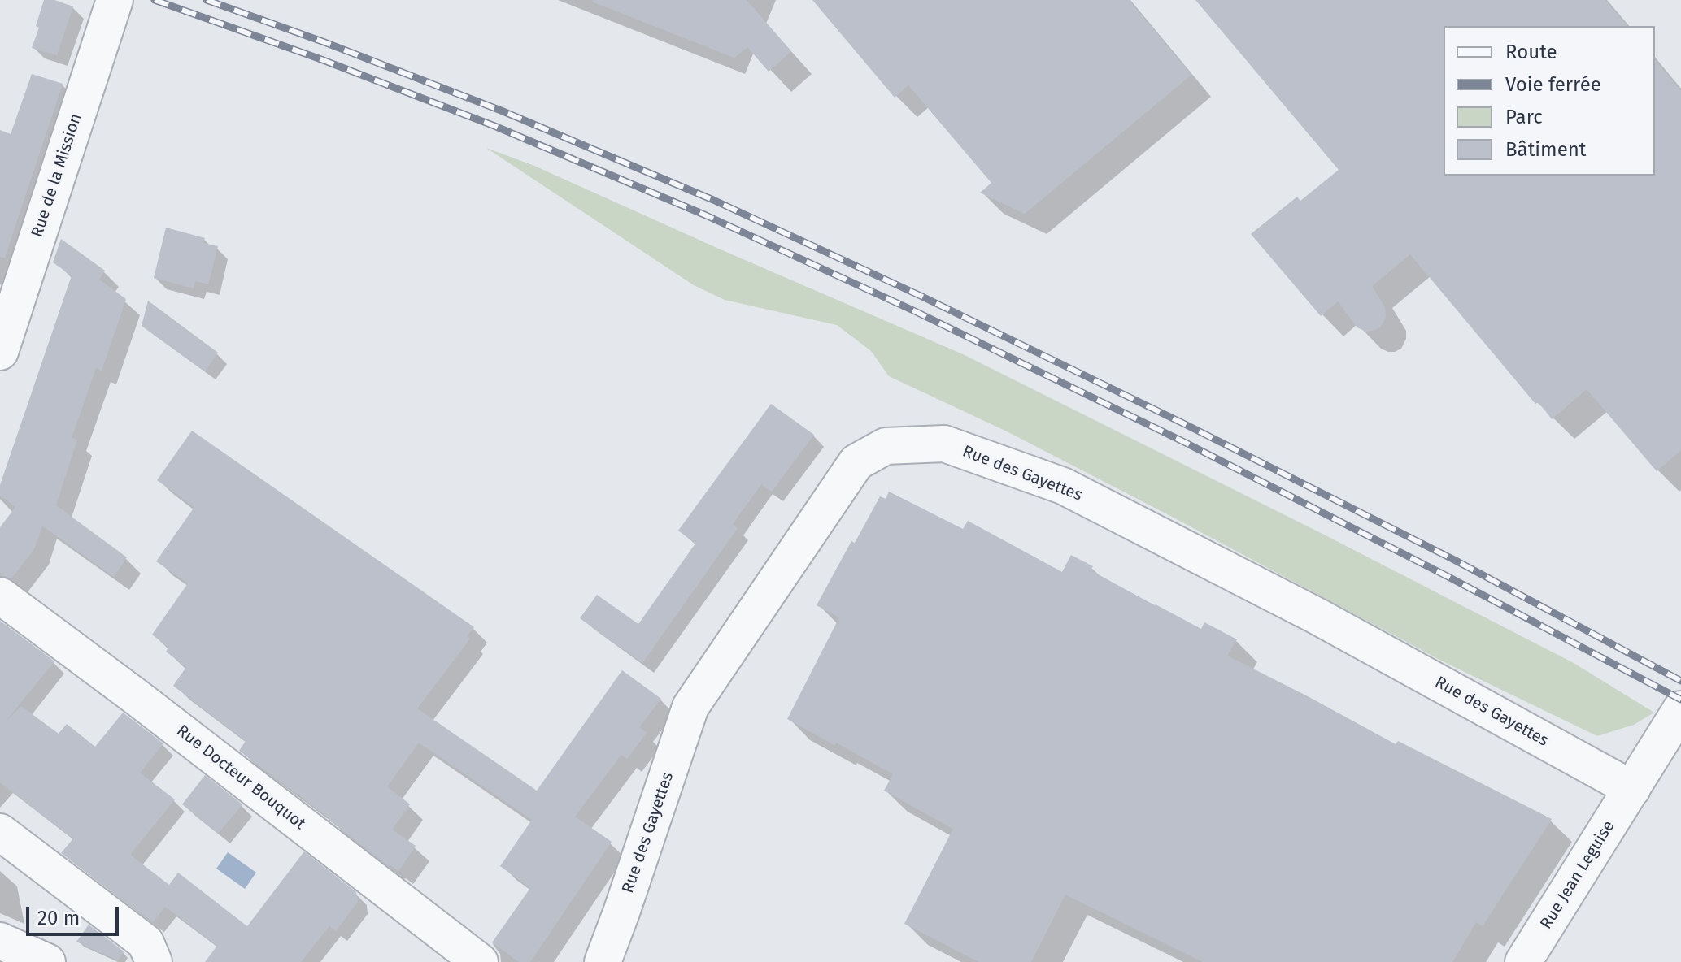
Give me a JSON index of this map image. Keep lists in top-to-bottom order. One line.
{"streets":{"street":["Rue de la Mission","Rue des Gayettes","Rue Docteur Bouquot","Rue Jean Leguise"]},"crossings":[["Rue des Gayettes","Rue Jean Leguise"]],"legend":["Route","Voie ferrée","Parc","Bâtiment"],"scale_bar":"20 m"}
